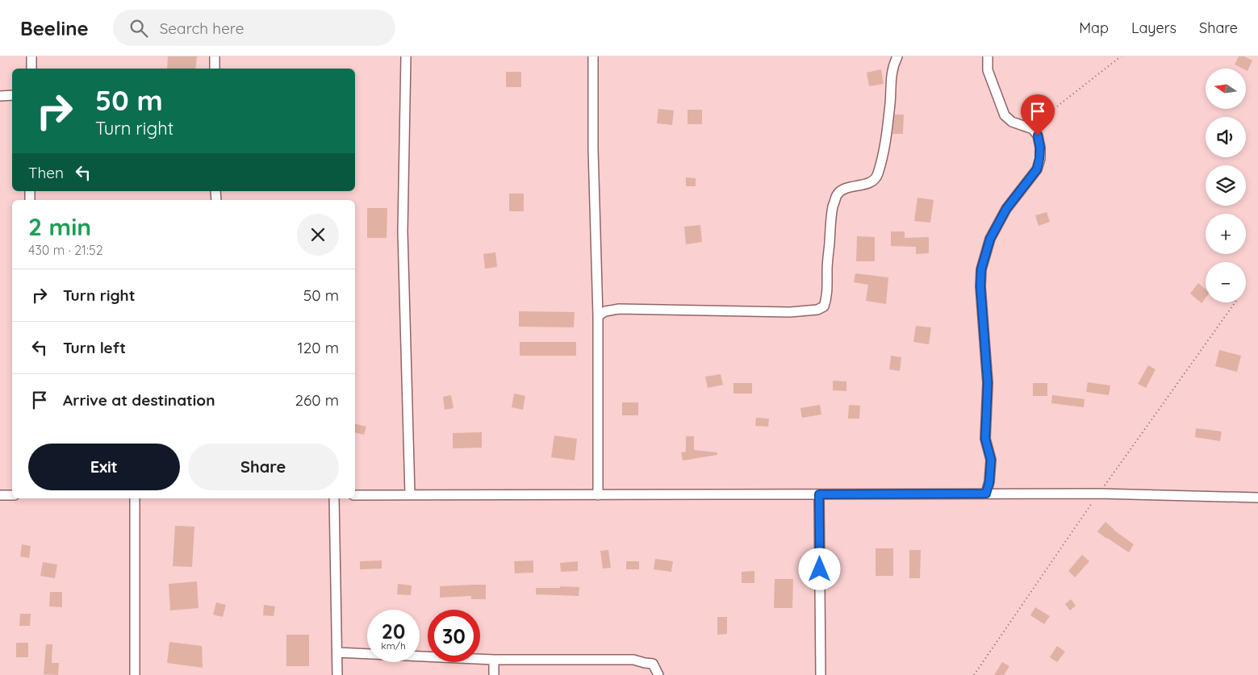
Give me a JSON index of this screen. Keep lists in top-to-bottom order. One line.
{"north":"left","page":{"header":"Beeline","search":"Search here","nav":["Map","Layers","Share"],"map_buttons":["+","−"],"turn":["50 m","Turn right"],"then":"Then","heading":["2 min","430 m · 21:52"],"list":[{"name":"Turn right","value":"50 m"},{"name":"Turn left","value":"120 m"},{"name":"Arrive at destination","value":"260 m"}],"buttons":["Exit","Share"],"speed":"20 km/h","limit":"30"}}
